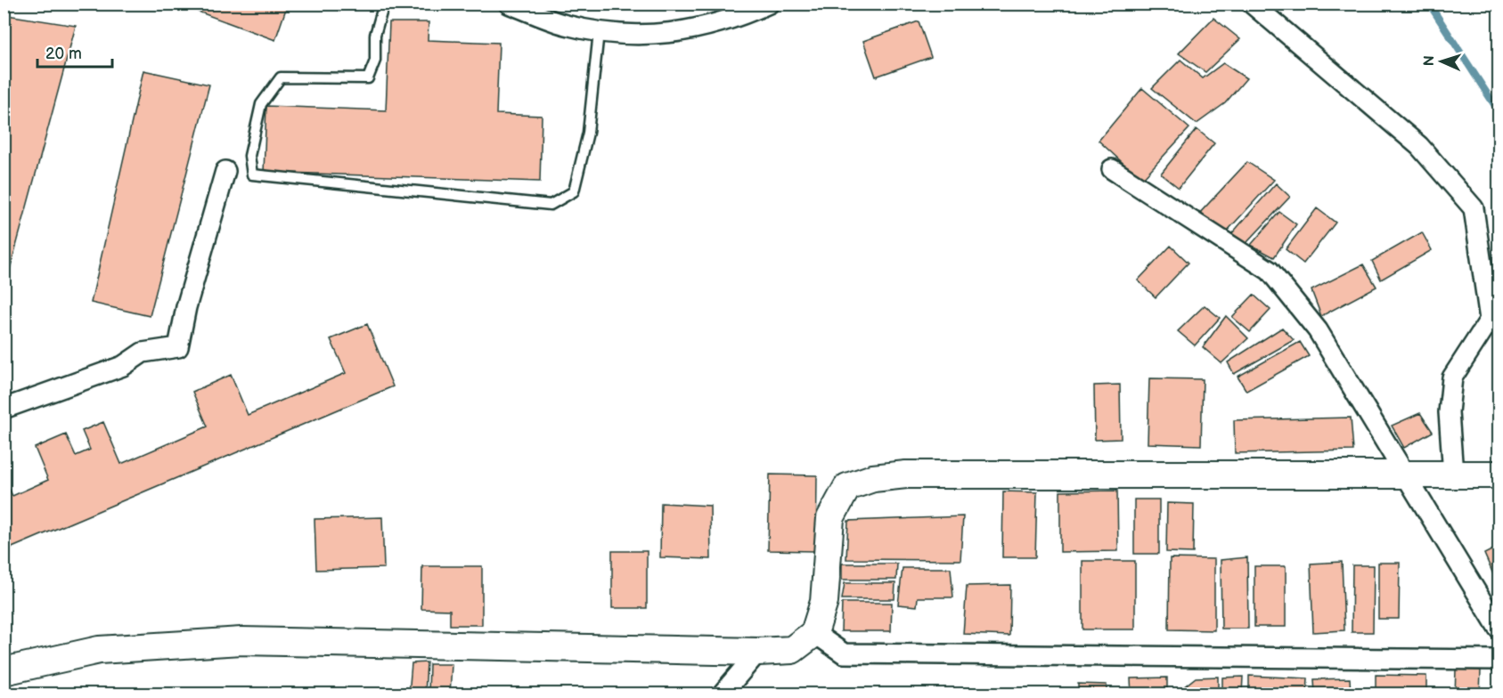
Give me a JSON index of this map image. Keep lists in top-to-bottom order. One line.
{"scale_bar":"20 m","north":"left"}
